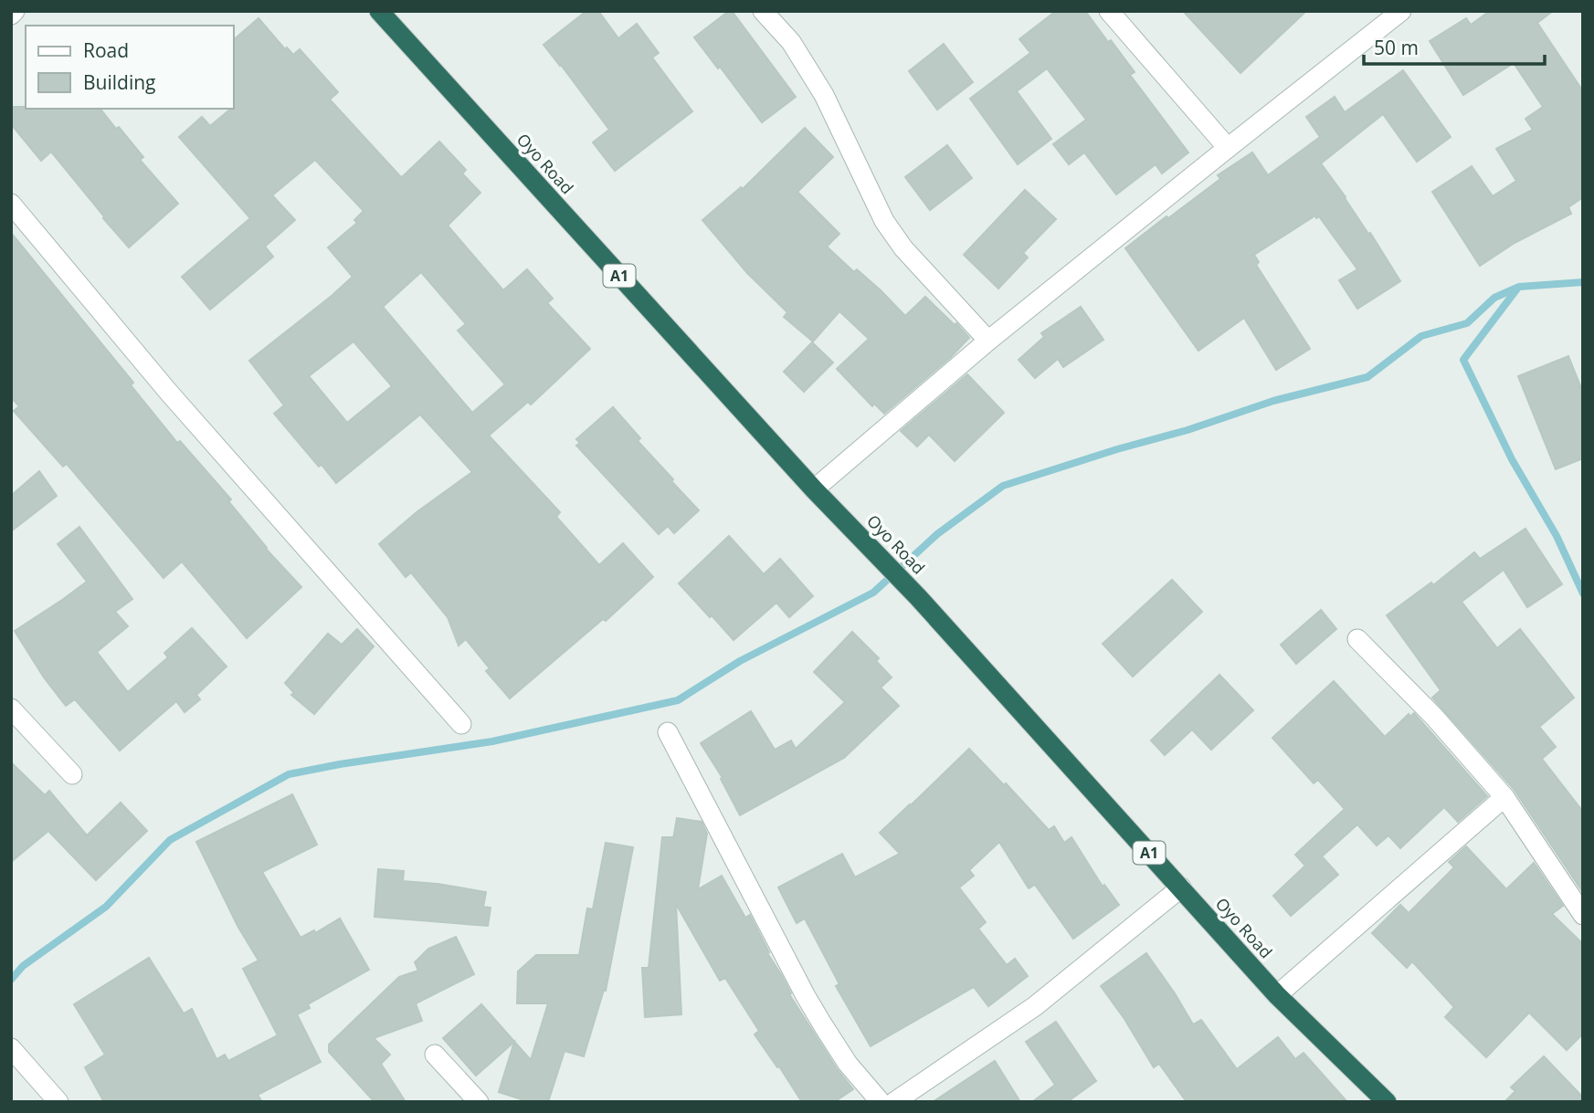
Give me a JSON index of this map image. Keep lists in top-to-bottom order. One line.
{"streets":{"highway":["Oyo Road","A1"]},"legend":["Road","Building"],"scale_bar":"50 m"}
